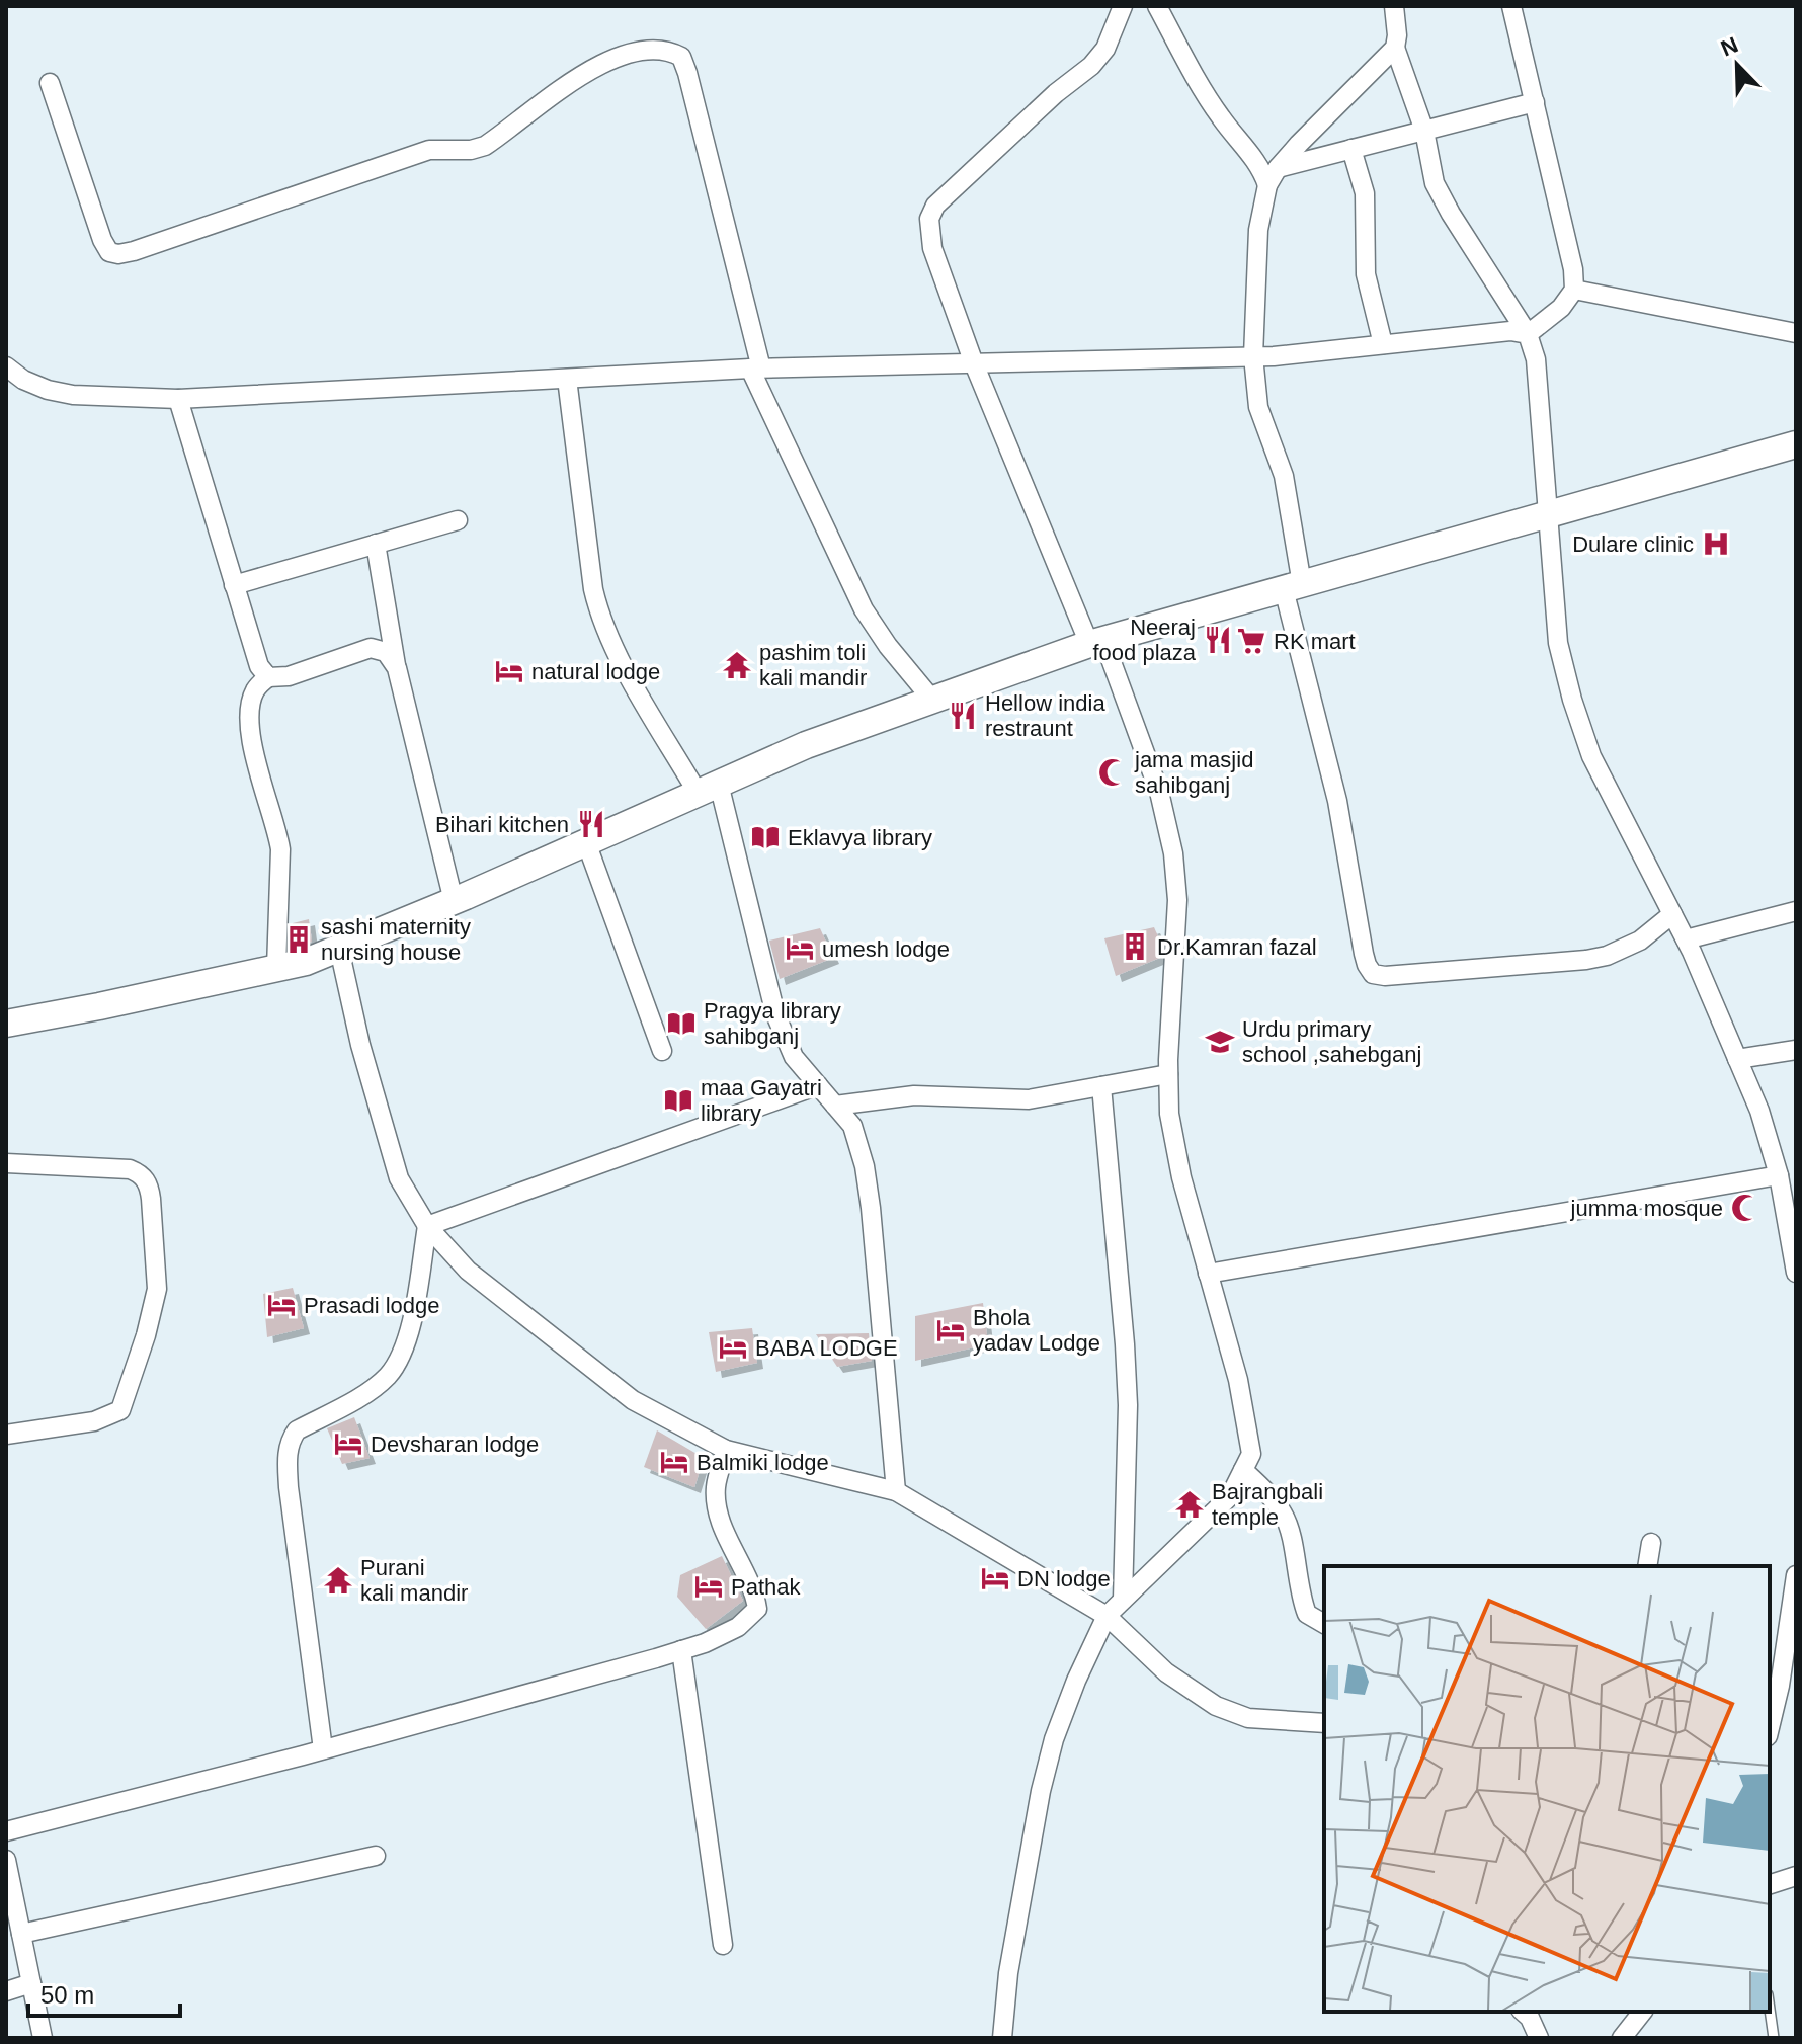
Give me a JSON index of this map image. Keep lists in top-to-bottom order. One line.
{"places":{"hospital":["Dulare clinic"],"restaurant":["Neeraj food plaza","Hellow india restraunt","Bihari kitchen"],"supermarket":["RK mart"],"temple":["pashim toli kali mandir","Bajrangbali temple","Purani kali mandir"],"hotel":["natural lodge","umesh lodge","Prasadi lodge","Bhola yadav Lodge","BABA LODGE","Devsharan lodge","Balmiki lodge","DN lodge","Pathak"],"mosque":["jama masjid sahibganj","jumma mosque"],"library":["Eklavya library","Pragya library sahibganj","maa Gayatri library"],"building":["sashi maternity nursing house","Dr.Kamran fazal"],"school or university":["Urdu primary school ,sahebganj"]},"scale_bar":"50 m","north":"top left"}
